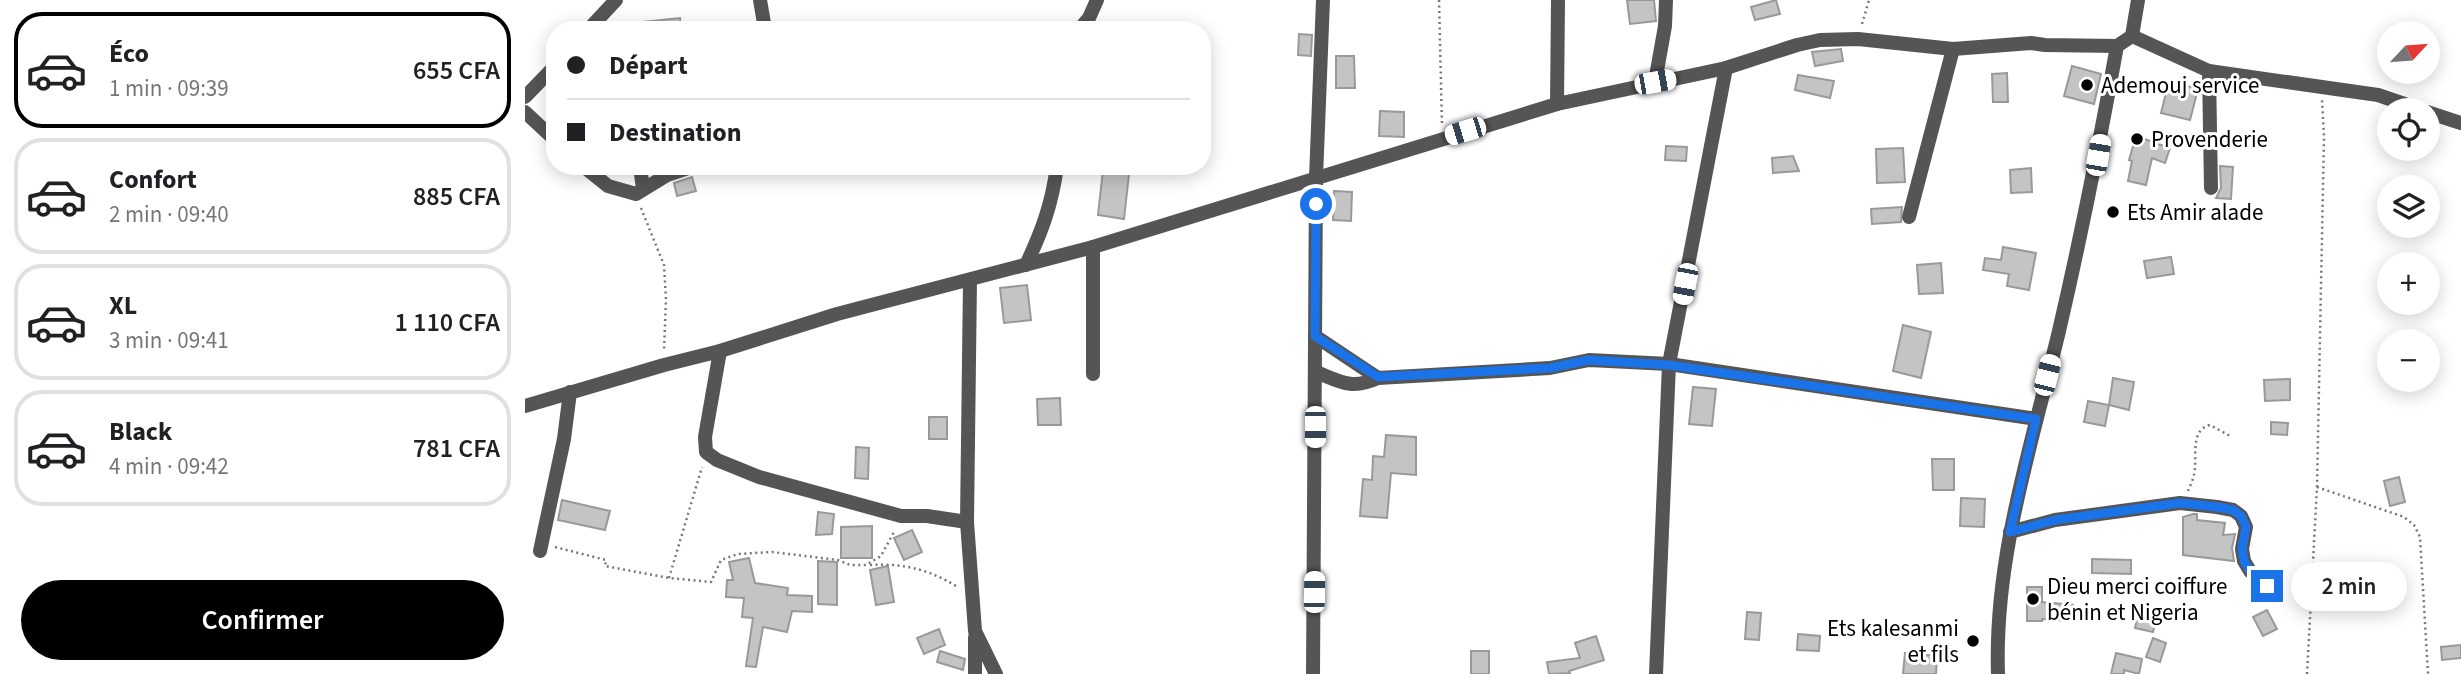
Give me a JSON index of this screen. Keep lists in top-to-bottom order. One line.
{"places":["Ademouj service","Provenderie","Ets Amir alade","Dieu merci coiffure bénin et Nigeria","Ets kalesanmi et fils"],"north":"top right","page":{"list":[{"name":"Éco","note":"1 min · 09:39","value":"655 CFA"},{"name":"Confort","note":"2 min · 09:40","value":"885 CFA"},{"name":"XL","note":"3 min · 09:41","value":"1 110 CFA"},{"name":"Black","note":"4 min · 09:42","value":"781 CFA"}],"map_buttons":["+","−"],"banner":["Départ","Destination"],"bubble":"2 min","buttons":"Confirmer"}}
